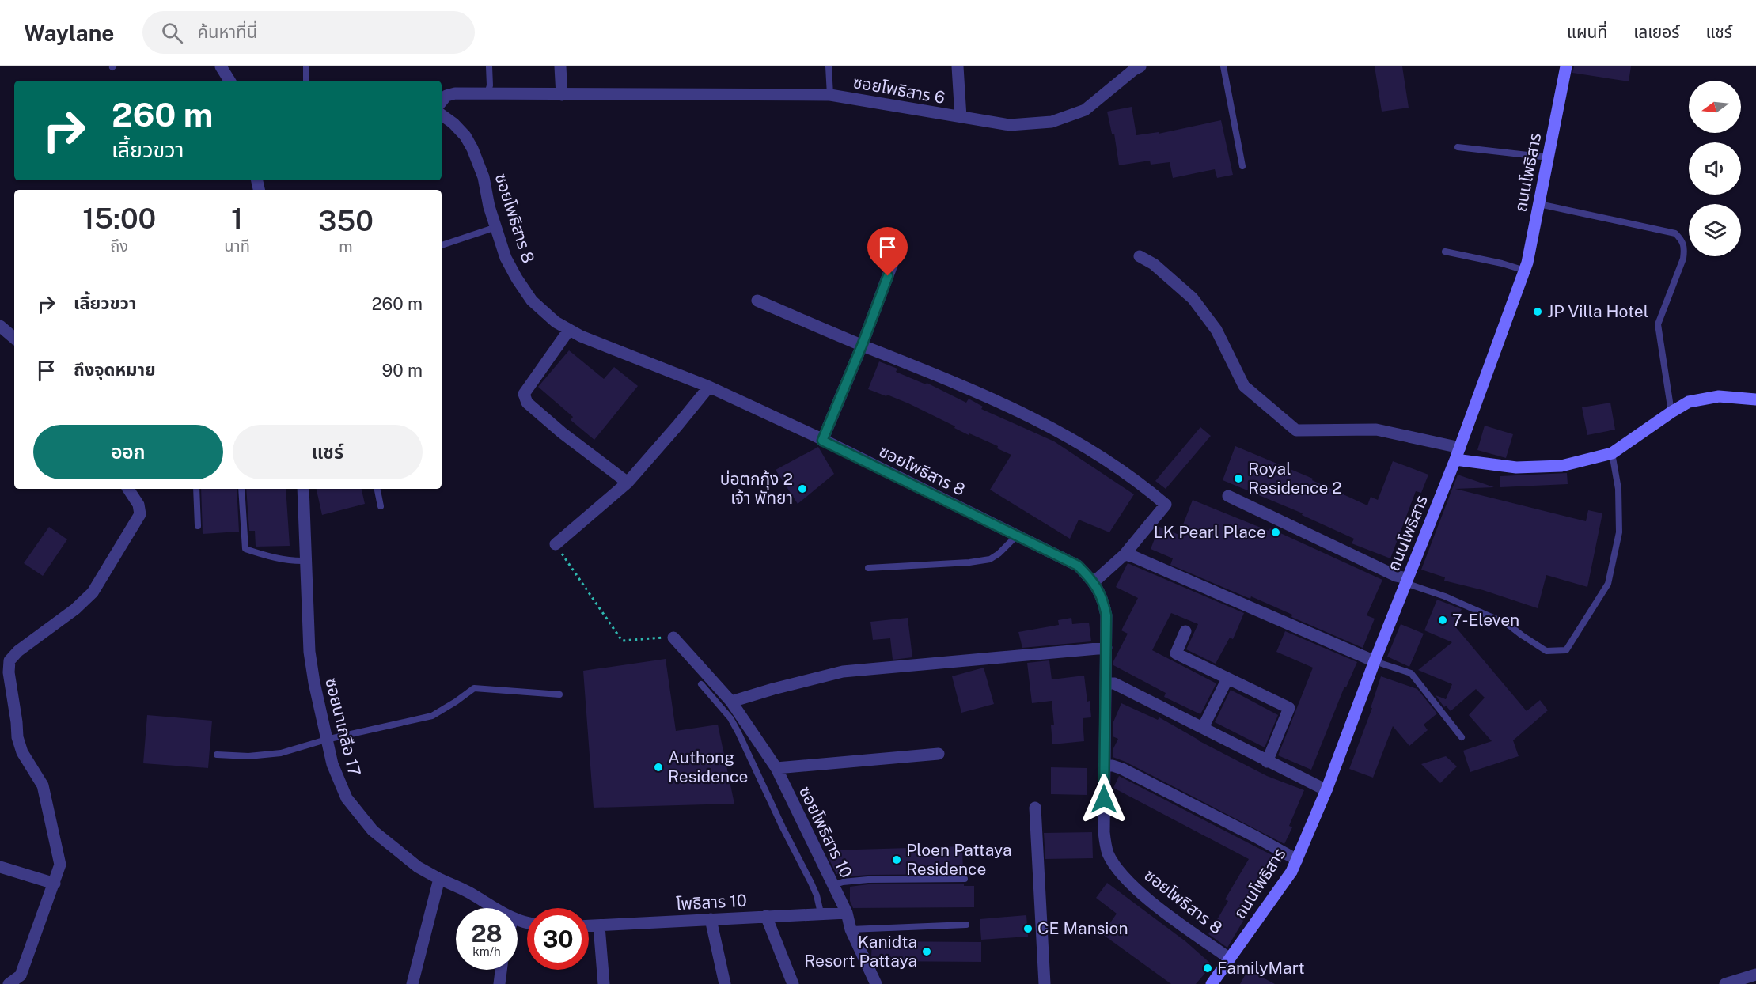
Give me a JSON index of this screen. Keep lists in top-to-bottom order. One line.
{"streets":{"street":["ซอยโพธิสาร 6","ถนนโพธิสาร","ซอยโพธิสาร 8","ซอยนาเกลือ 17","ซอยโพธิสาร 10","โพธิสาร 10"]},"crossings":[["ถนนโพธิสาร","ซอยโพธิสาร 8"],["ซอยโพธิสาร 10","โพธิสาร 10"]],"places":["JP Villa Hotel","Royal Residence 2","บ่อตกกุ้ง 2 เจ้า พัทยา","LK Pearl Place","7-Eleven","Authong Residence","Ploen Pattaya Residence","CE Mansion","Kanidta Resort Pattaya","FamilyMart"],"north":"left","page":{"header":"Waylane","search":"ค้นหาที่นี่","nav":["แผนที่","เลเยอร์","แชร์"],"turn":["260 m","เลี้ยวขวา"],"eta":["15:00","ถึง","1","นาที","350","m"],"list":[{"name":"เลี้ยวขวา","value":"260 m"},{"name":"ถึงจุดหมาย","value":"90 m"}],"buttons":["ออก","แชร์"],"speed":"28 km/h","limit":"30"}}
